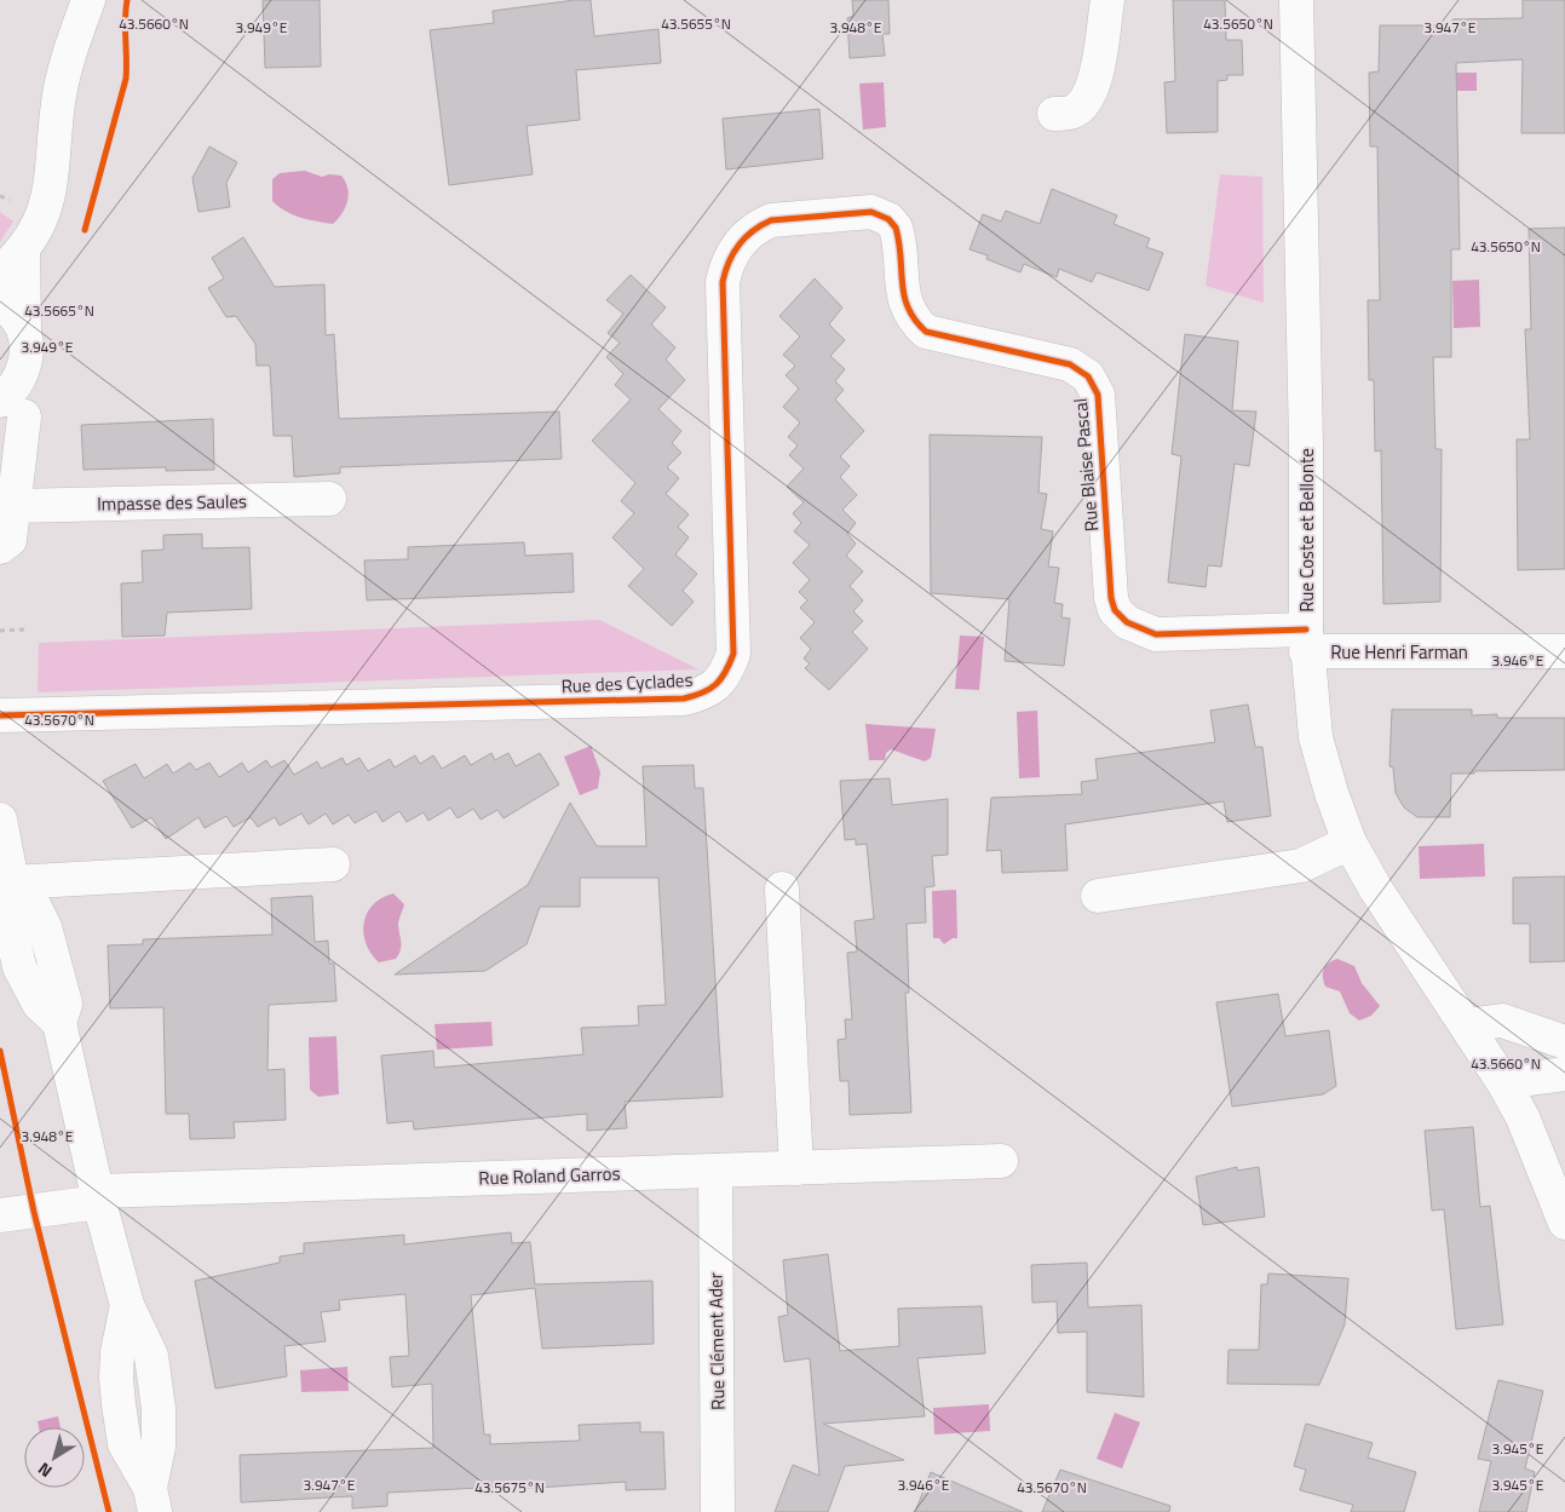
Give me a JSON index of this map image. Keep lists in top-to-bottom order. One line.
{"streets":{"street":["Rue Blaise Pascal","Impasse des Saules","Rue Coste et Bellonte","Rue Henri Farman","Rue des Cyclades","Rue Roland Garros","Rue Clément Ader"]},"crossings":[["Rue Blaise Pascal","Rue Coste et Bellonte"],["Rue Blaise Pascal","Rue Henri Farman"],["Rue Blaise Pascal","Rue des Cyclades"],["Rue Coste et Bellonte","Rue Henri Farman"],["Rue Roland Garros","Rue Clément Ader"]],"north":"bottom left","coordinates":["43.5660°N","43.5655°N","43.5650°N","3.949°E","3.948°E","3.947°E","43.5665°N","3.946°E","43.5670°N","3.945°E","43.5675°N"]}
